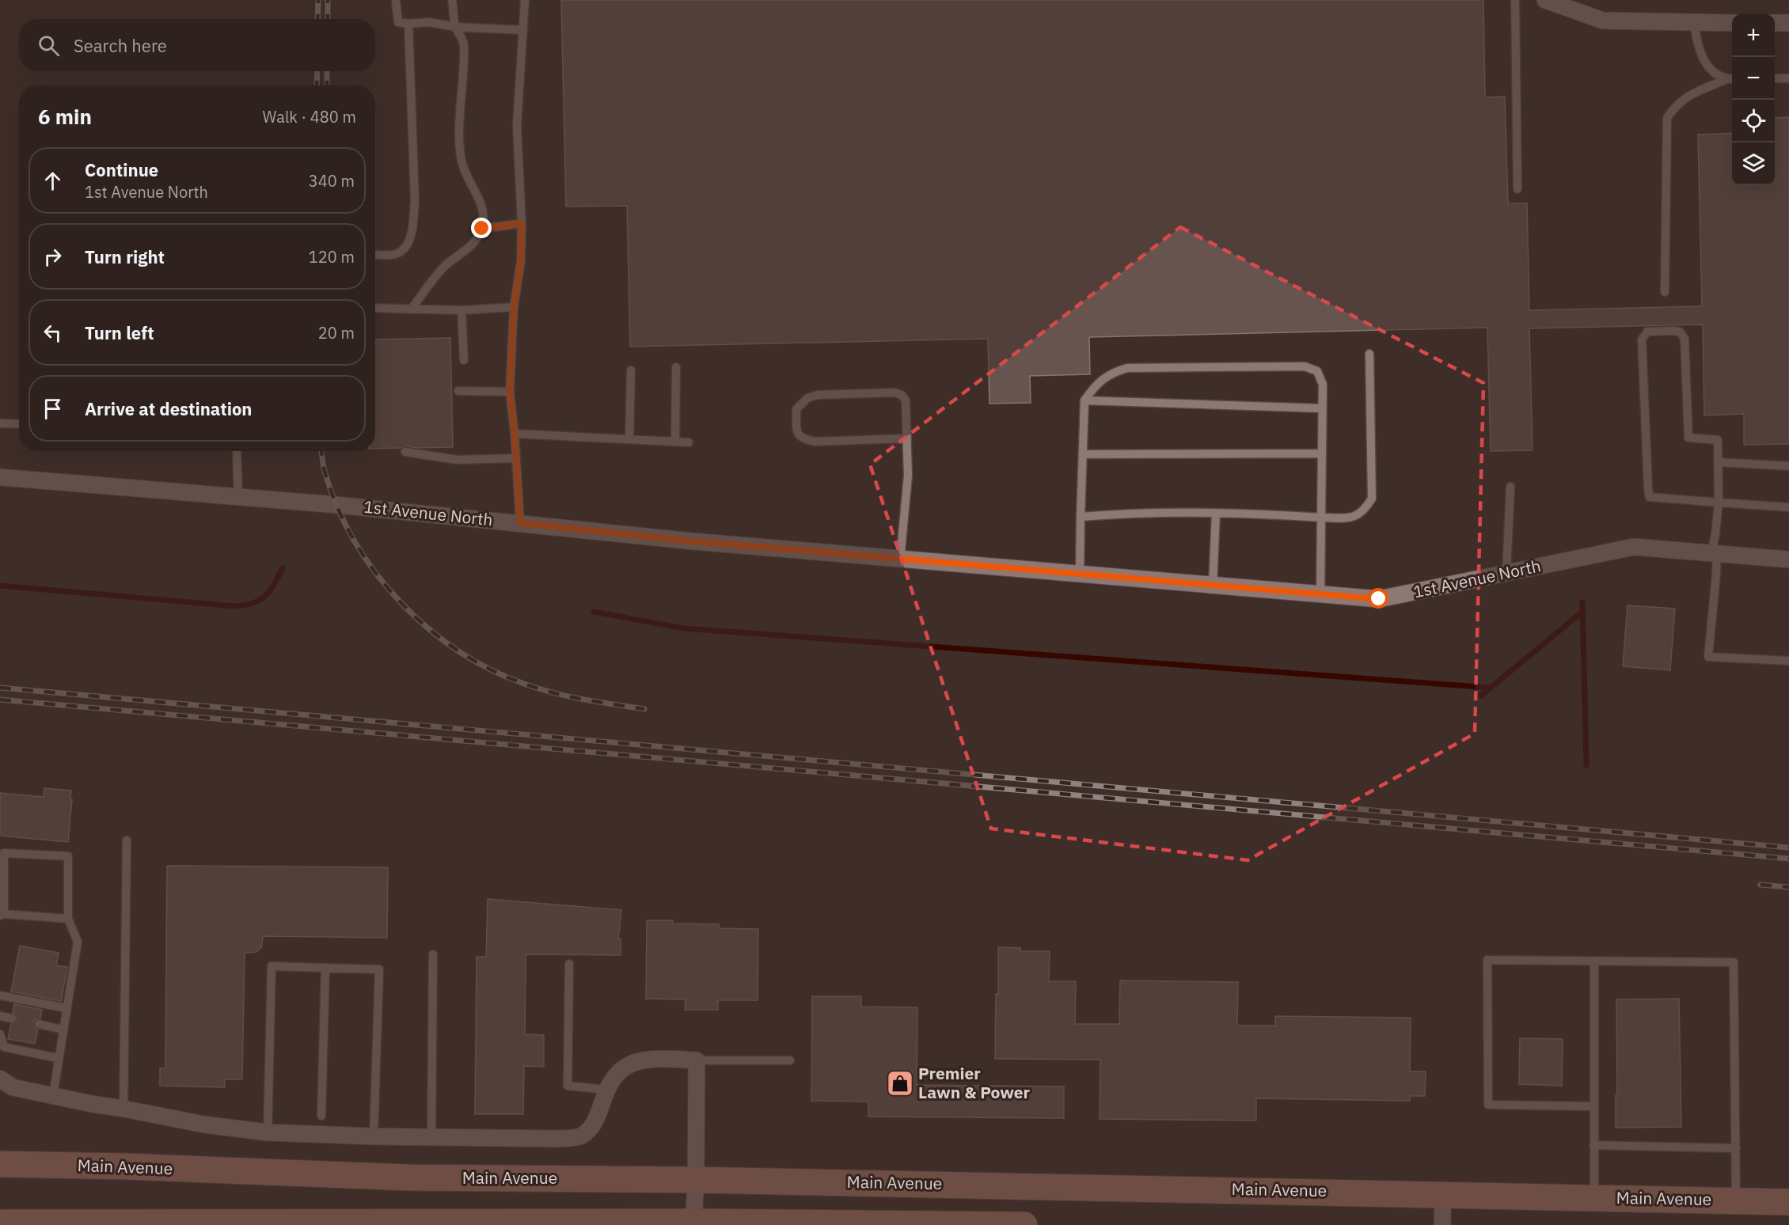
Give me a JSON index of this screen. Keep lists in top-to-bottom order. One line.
{"streets":{"main road":["Main Avenue"],"street":["1st Avenue North"]},"places":{"shop":["Premier Lawn & Power"]},"page":{"map_buttons":["+","−"],"search":"Search here","heading":["6 min","Walk · 480 m"],"list":[["Continue","1st Avenue North","340 m"],["Turn right","120 m"],["Turn left","20 m"],"Arrive at destination"]}}
